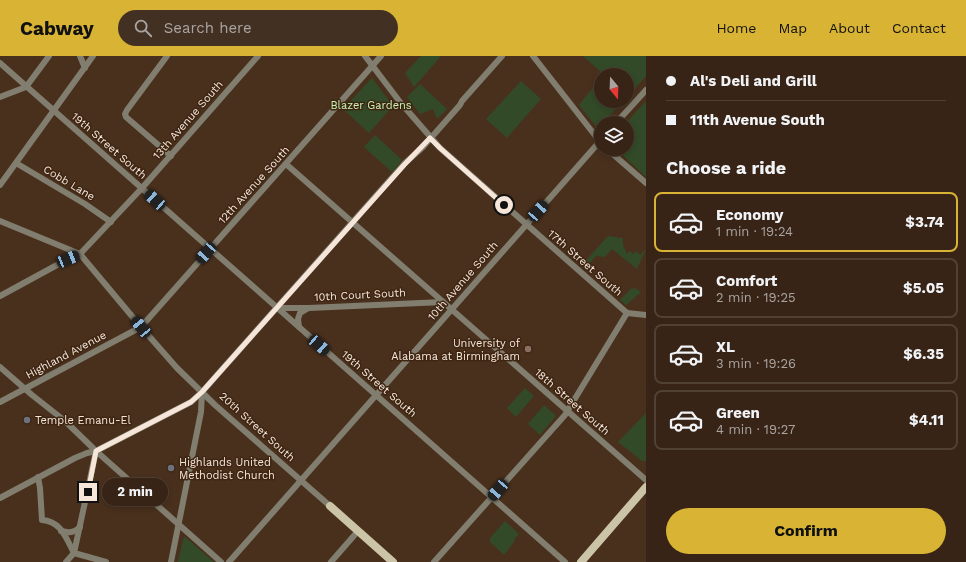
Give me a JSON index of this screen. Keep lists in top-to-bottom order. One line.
{"streets":{"main road":["20th Street South"],"street":["13th Avenue South","19th Street South","Cobb Lane","12th Avenue South","17th Street South","10th Avenue South","10th Court South","Highland Avenue","18th Street South"]},"crossings":[["13th Avenue South","19th Street South"],["13th Avenue South","Cobb Lane"],["13th Avenue South","20th Street South"],["19th Street South","12th Avenue South"],["19th Street South","10th Avenue South"],["19th Street South","10th Court South"],["12th Avenue South","17th Street South"],["12th Avenue South","Highland Avenue"],["12th Avenue South","18th Street South"],["12th Avenue South","20th Street South"],["17th Street South","10th Avenue South"],["10th Avenue South","18th Street South"],["10th Avenue South","20th Street South"],["10th Court South","18th Street South"],["Highland Avenue","20th Street South"]],"parks":["Blazer Gardens"],"places":["University of Alabama at Birmingham","Temple Emanu-El","Highlands United Methodist Church"],"north":"bottom","page":{"header":"Cabway","search":"Search here","nav":["Home","Map","About","Contact"],"banner":["Al's Deli and Grill","11th Avenue South"],"heading":"Choose a ride","list":[{"name":"Economy","note":"1 min · 19:24","value":"$3.74"},{"name":"Comfort","note":"2 min · 19:25","value":"$5.05"},{"name":"XL","note":"3 min · 19:26","value":"$6.35"},{"name":"Green","note":"4 min · 19:27","value":"$4.11"}],"bubble":"2 min","buttons":"Confirm"}}
